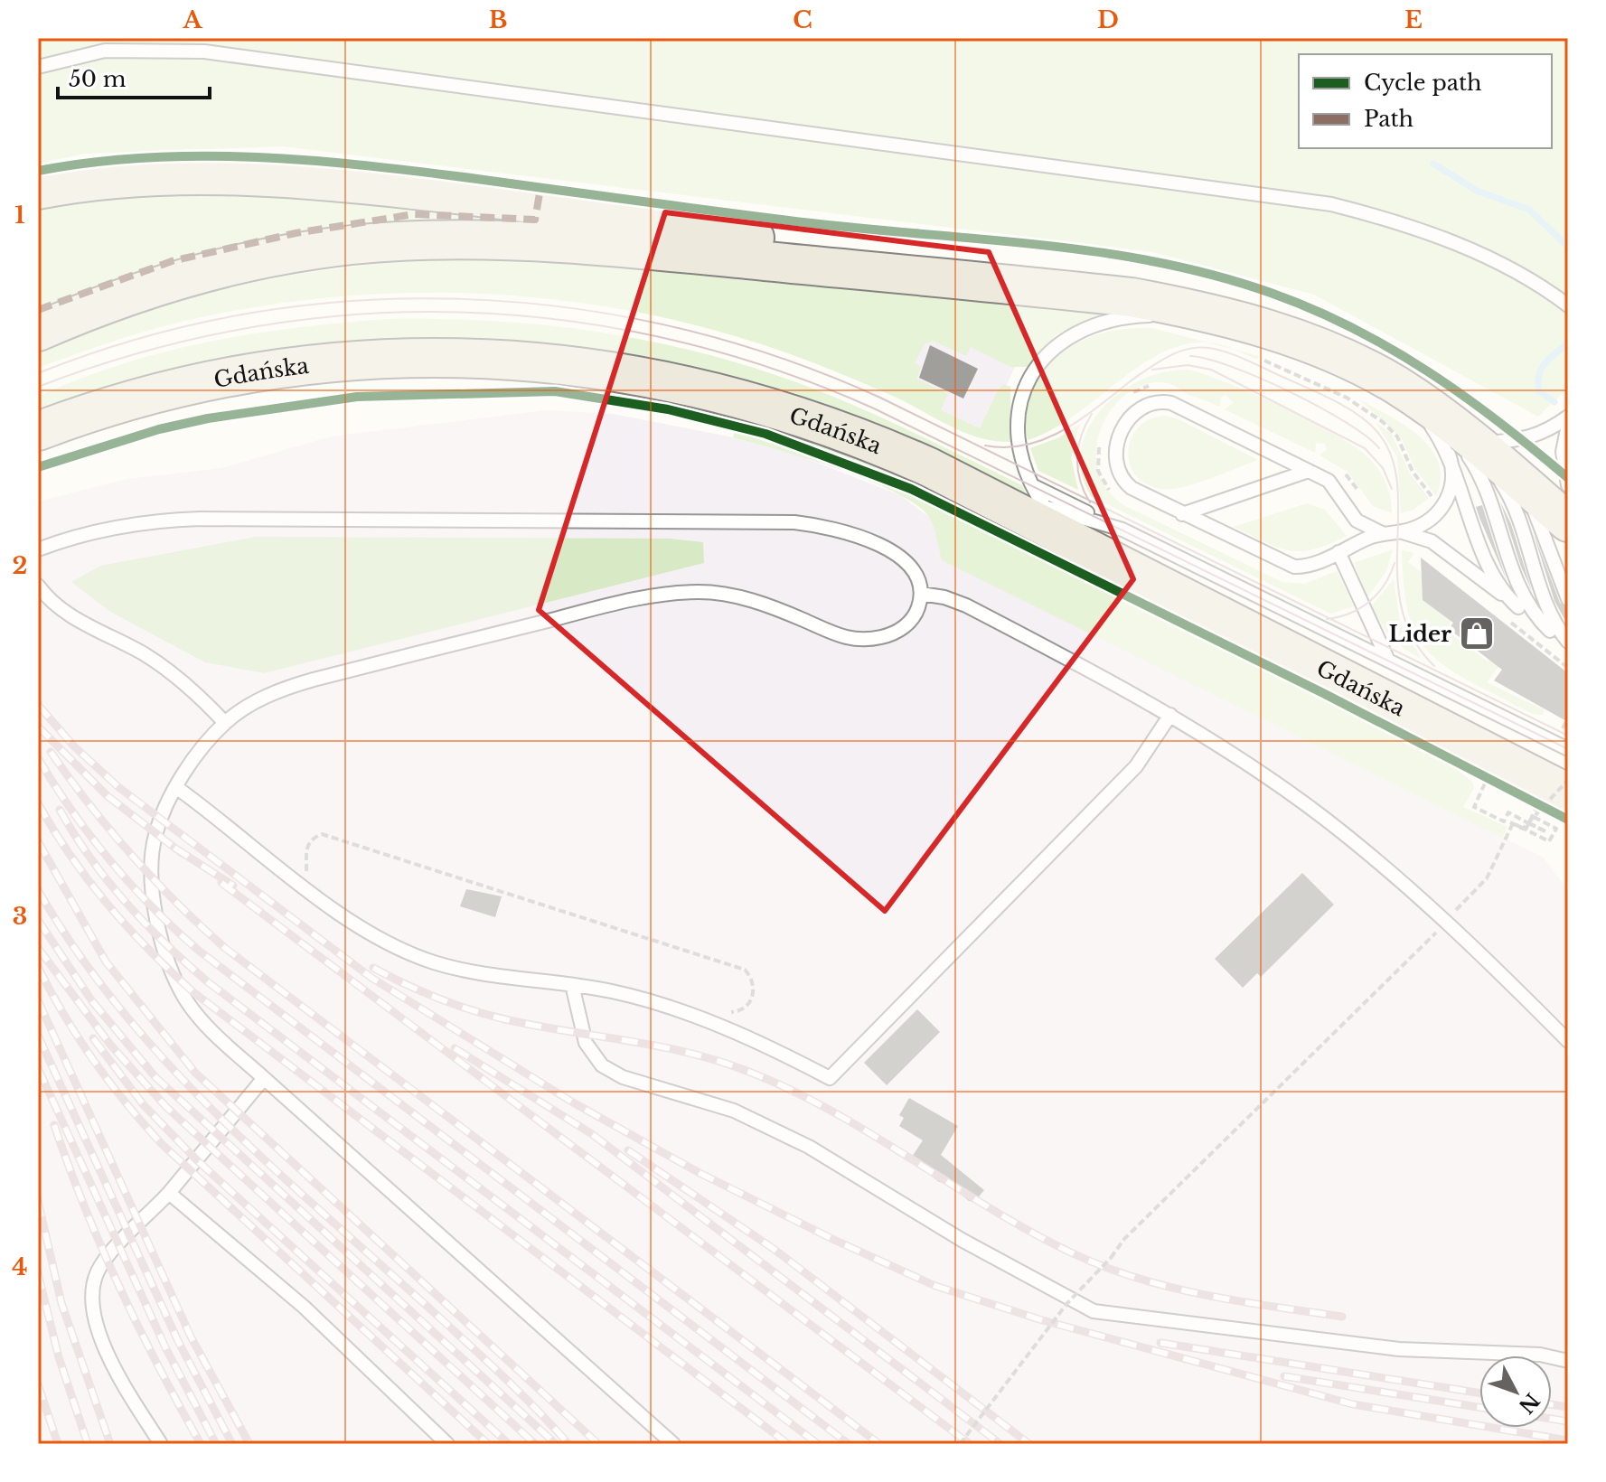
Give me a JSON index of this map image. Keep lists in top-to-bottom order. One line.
{"streets":{"main road":["Gdańska"]},"places":{"shop":["Lider"]},"legend":["Cycle path","Path"],"scale_bar":"50 m","north":"bottom right","grid":{"columns":["A","B","C","D","E"],"rows":["1","2","3","4"]}}
